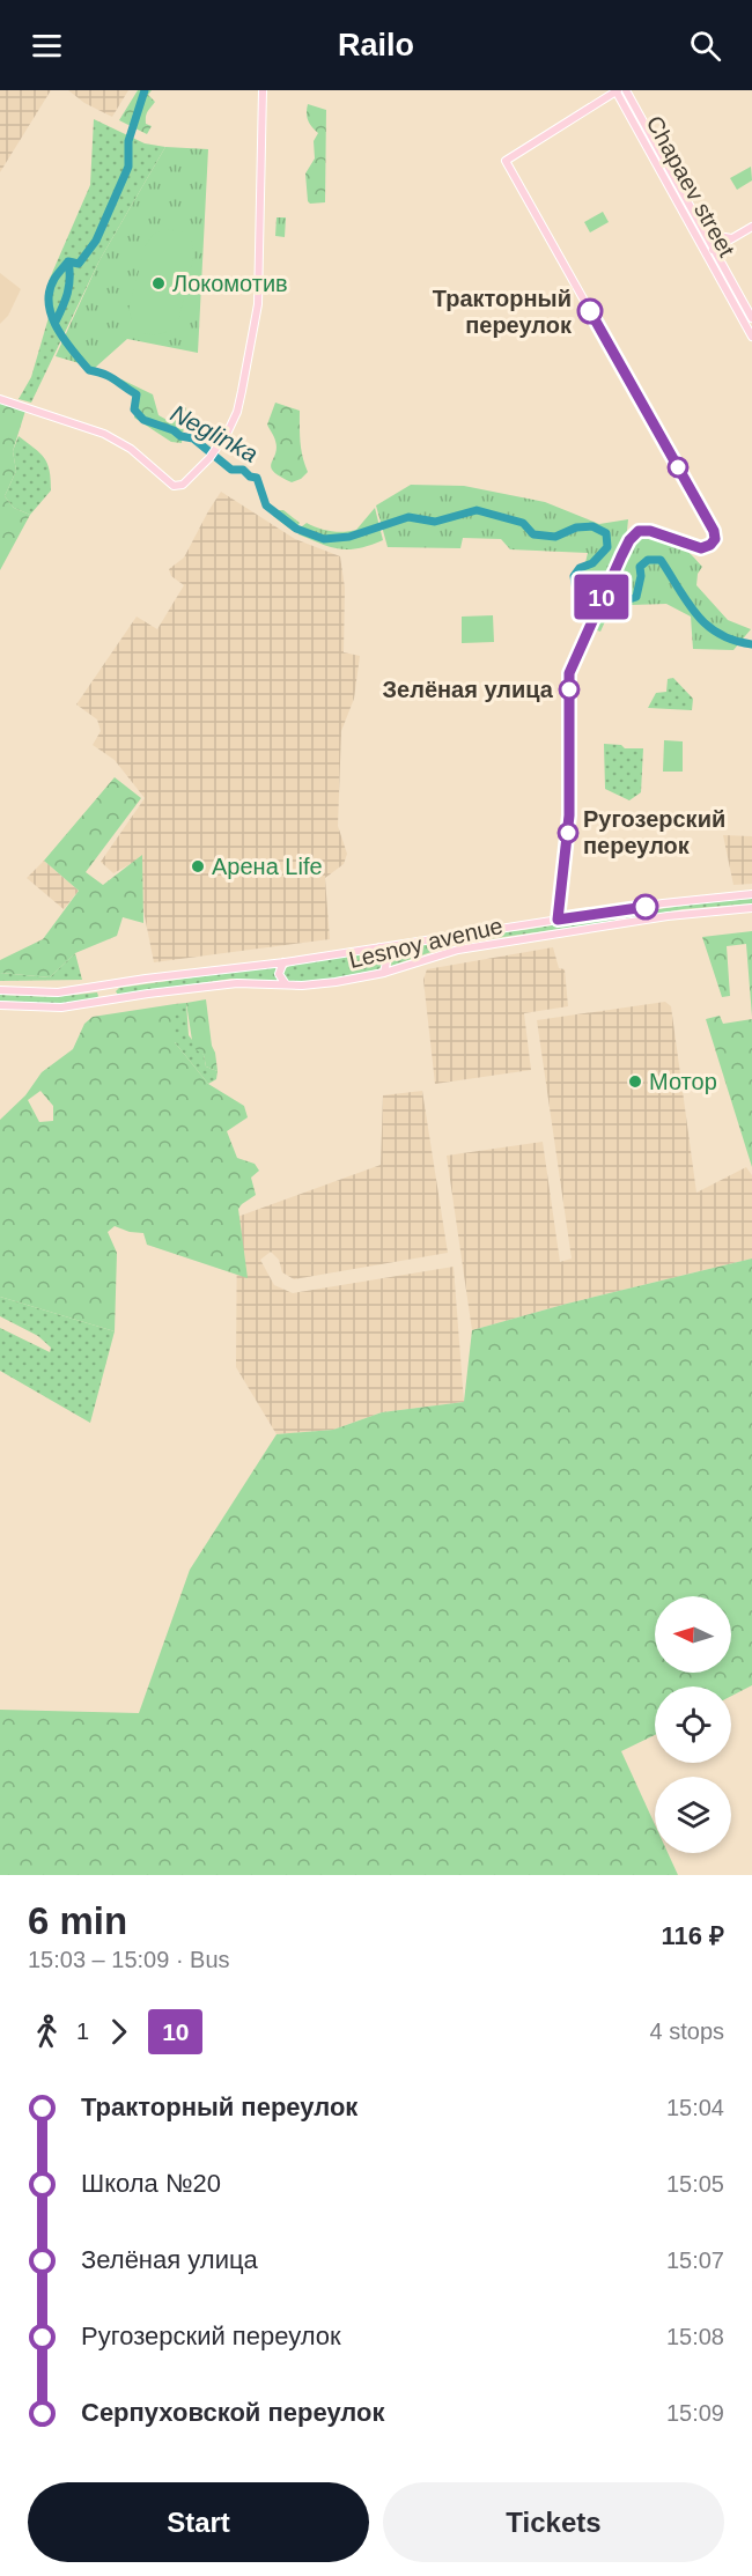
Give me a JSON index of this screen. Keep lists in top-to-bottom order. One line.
{"streets":{"main road":["Chapaev street","Lesnoy avenue"]},"water":["Neglinka"],"places":["Локомотив","Тракторный переулок","Зелёная улица","Ругозерский переулок","Арена Life","Мотор"],"lines":["bus line 10"],"north":"left","page":{"header":"Railo","on_map":"10","heading":["6 min","15:03 – 15:09 · Bus","116 ₽"],"legs":["1","10","4 stops"],"list":[{"name":"Тракторный переулок","value":"15:04"},{"name":"Школа №20","value":"15:05"},{"name":"Зелёная улица","value":"15:07"},{"name":"Ругозерский переулок","value":"15:08"},{"name":"Серпуховской переулок","value":"15:09"}],"buttons":["Start","Tickets"]}}
